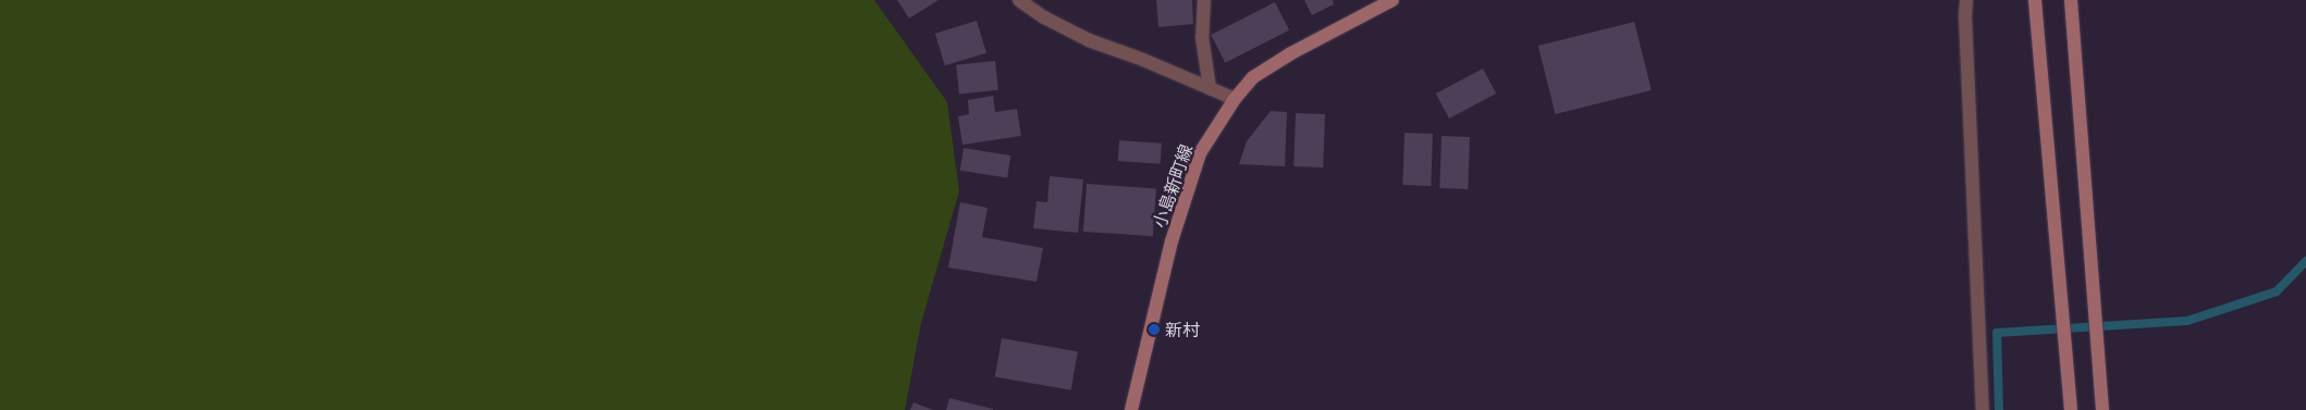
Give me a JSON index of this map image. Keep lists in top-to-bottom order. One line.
{"streets":{"street":["小島新町線"]},"places":["新村"]}
